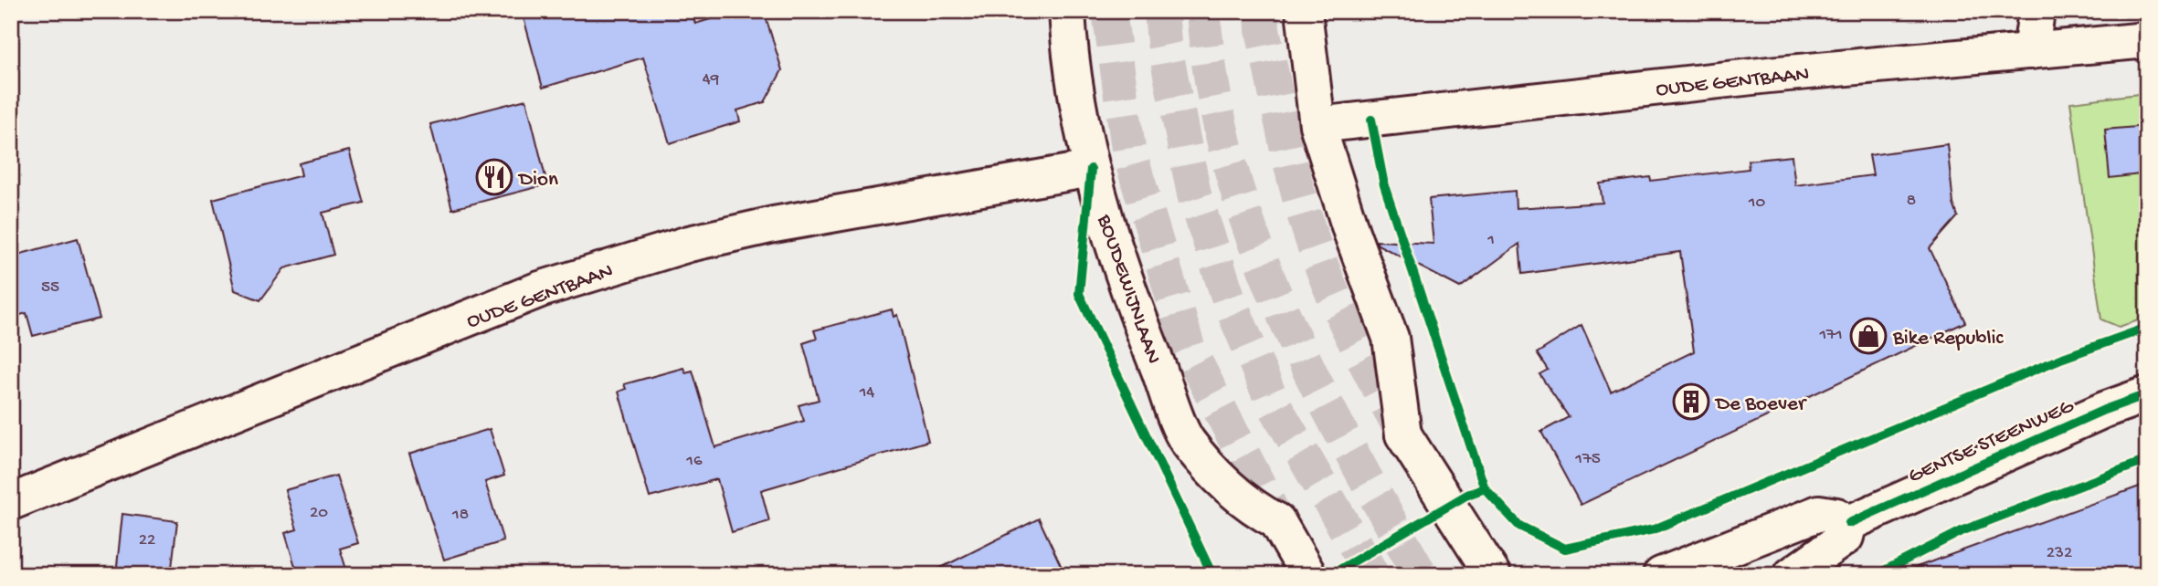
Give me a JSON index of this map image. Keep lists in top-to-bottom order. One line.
{"streets":{"main road":["OUDE GENTBAAN","BOUDEWIJNLAAN","GENTSE STEENWEG"]},"crossings":[["OUDE GENTBAAN","BOUDEWIJNLAAN"]],"places":{"restaurant":["Dion"],"shop":["Bike Republic"],"building":["De Boever"]},"house_numbers":["49","8","10","1","55","171","14","175","16","20","18","22","232"]}
